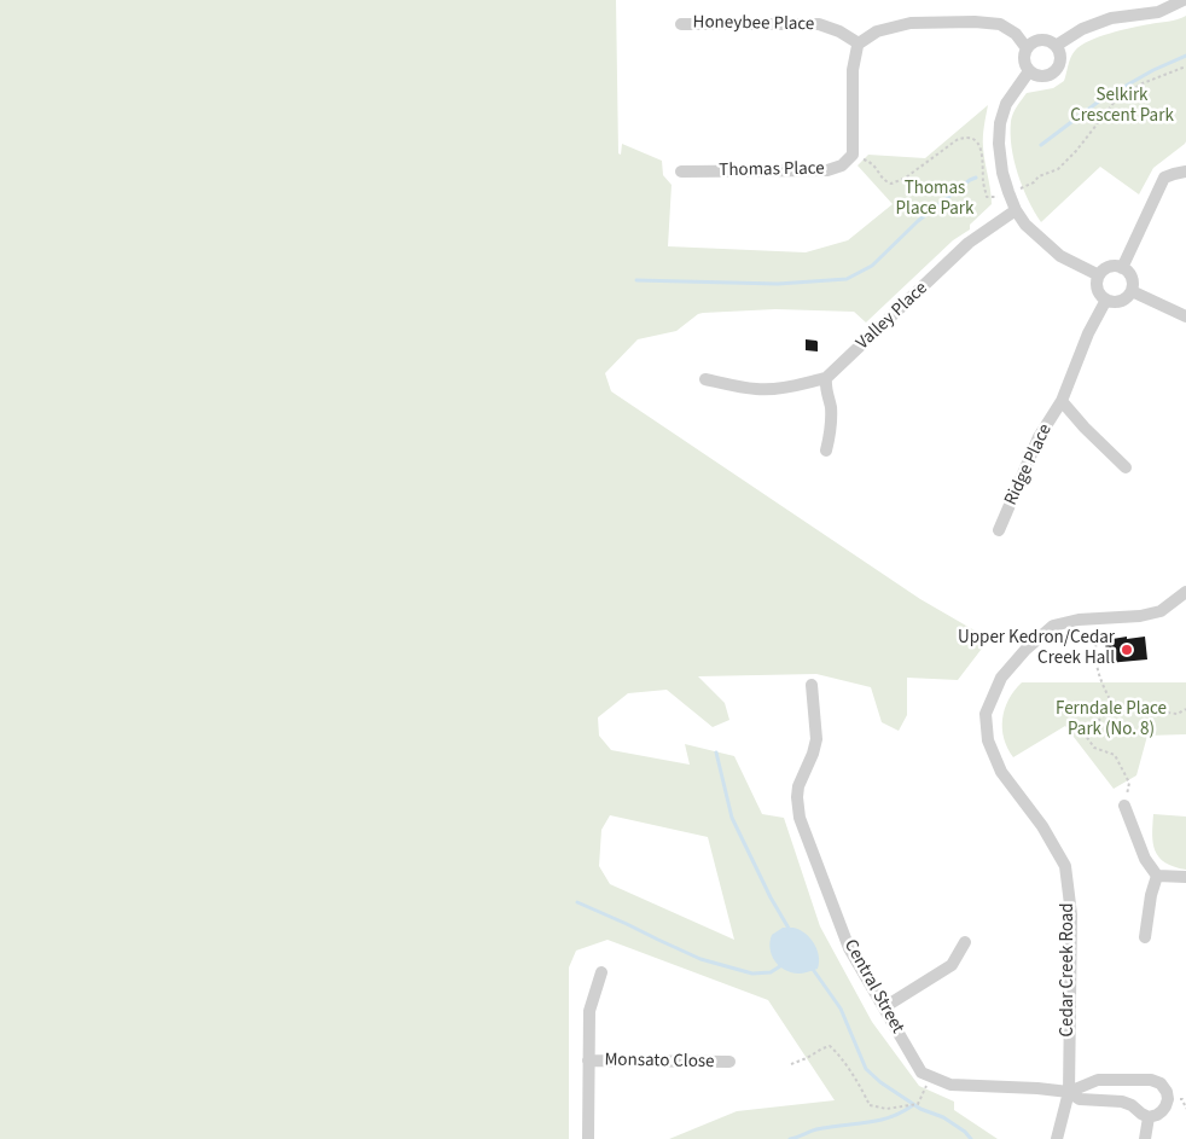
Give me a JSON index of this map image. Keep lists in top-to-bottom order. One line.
{"streets":{"street":["Honeybee Place","Thomas Place","Valley Place","Ridge Place","Cedar Creek Road","Central Street","Monsato Close"]},"parks":["Selkirk Crescent Park","Thomas Place Park","Ferndale Place Park (No. 8)"],"places":["Upper Kedron/Cedar Creek Hall"]}
